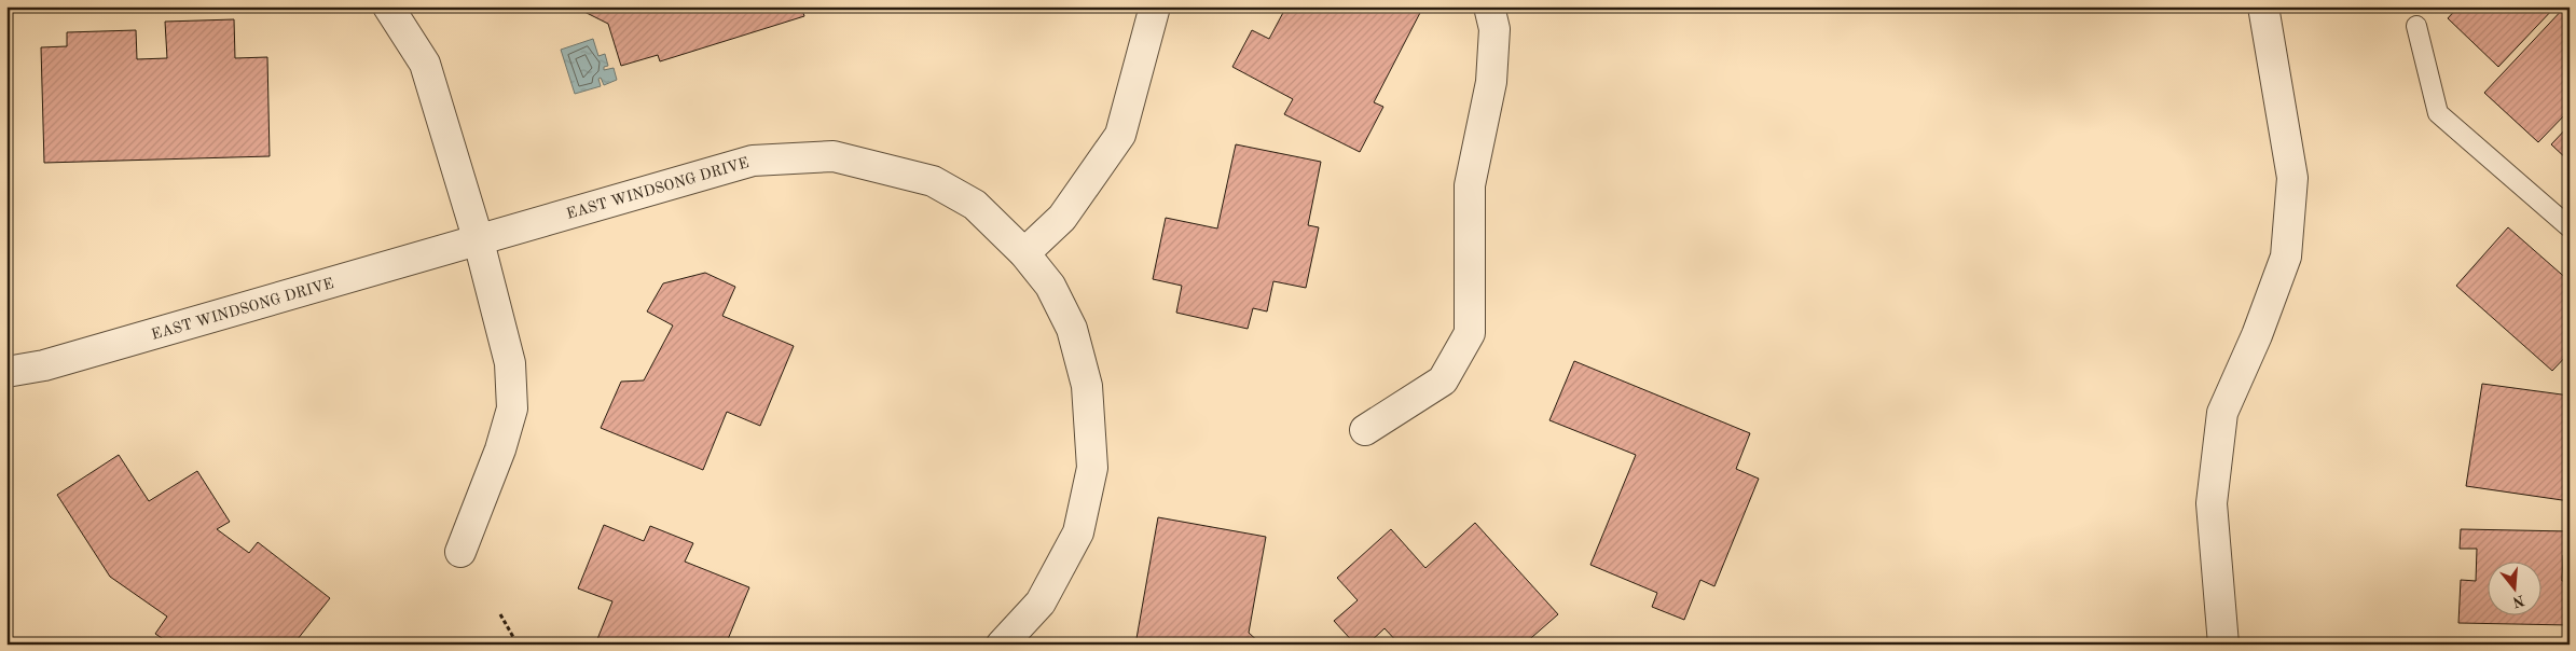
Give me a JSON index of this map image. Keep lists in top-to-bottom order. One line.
{"streets":{"street":["EAST WINDSONG DRIVE"]},"north":"bottom"}
